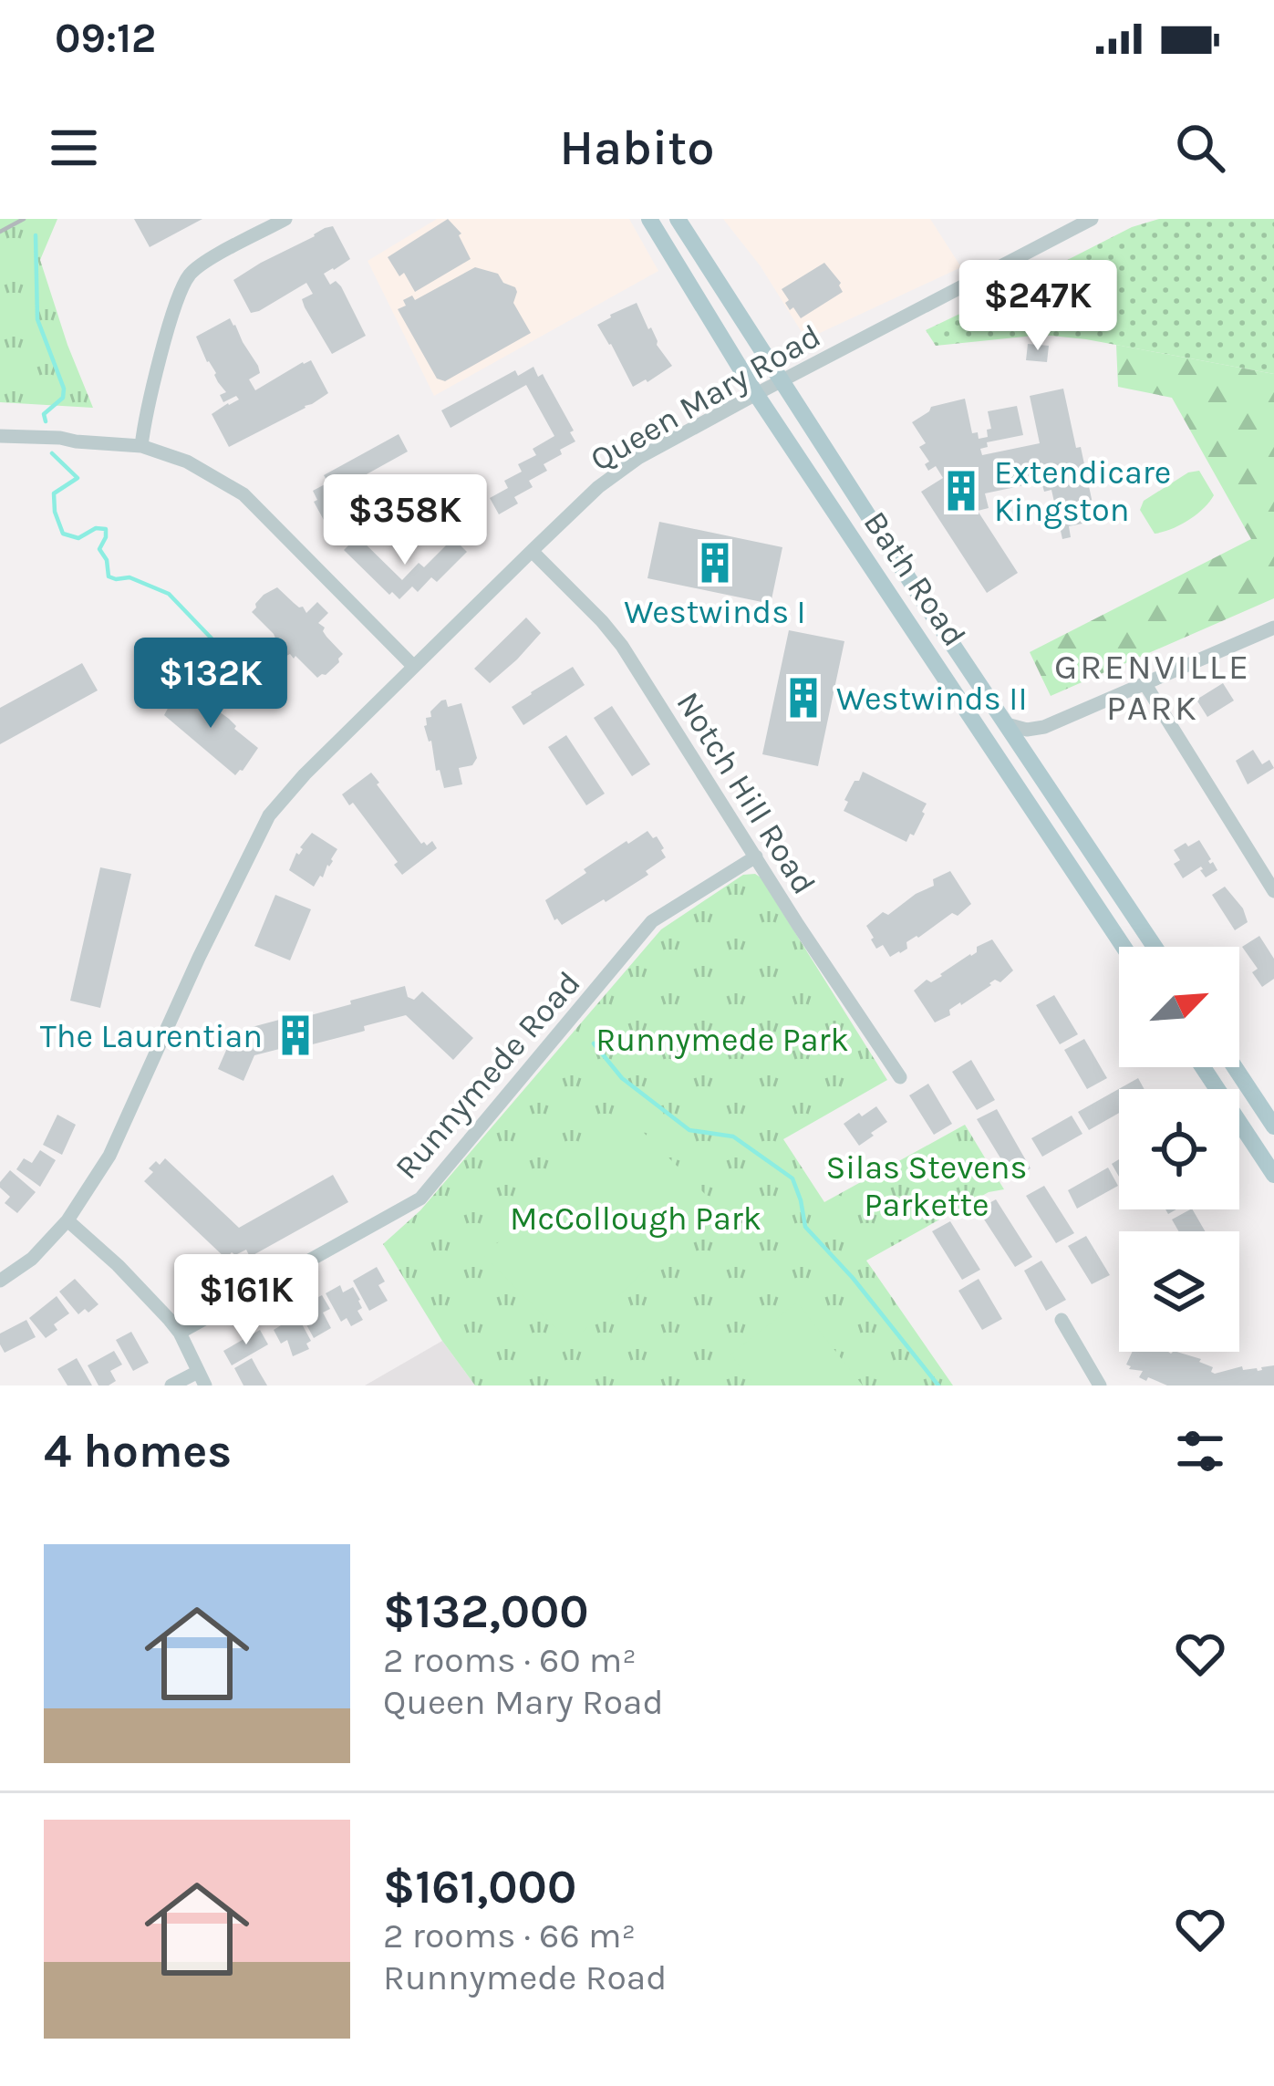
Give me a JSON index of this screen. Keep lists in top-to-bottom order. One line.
{"streets":{"main road":["Bath Road"],"street":["Queen Mary Road","Notch Hill Road","Runnymede Road"]},"crossings":[["Queen Mary Road","Bath Road"],["Queen Mary Road","Notch Hill Road"],["Notch Hill Road","Runnymede Road"]],"districts":["GRENVILLE PARK"],"parks":["Runnymede Park","Silas Stevens Parkette","McCollough Park"],"places":{"building":["Extendicare Kingston","Westwinds I","Westwinds II","The Laurentian"]},"north":"top right","page":{"status":"09:12","header":"Habito","price":["$247K","$358K","$132K","$161K"],"heading":"4 homes","list":[{"name":"$132,000","note":"2 rooms · 60 m² · Queen Mary Road"},{"name":"$161,000","note":"2 rooms · 66 m² · Runnymede Road"}]}}
